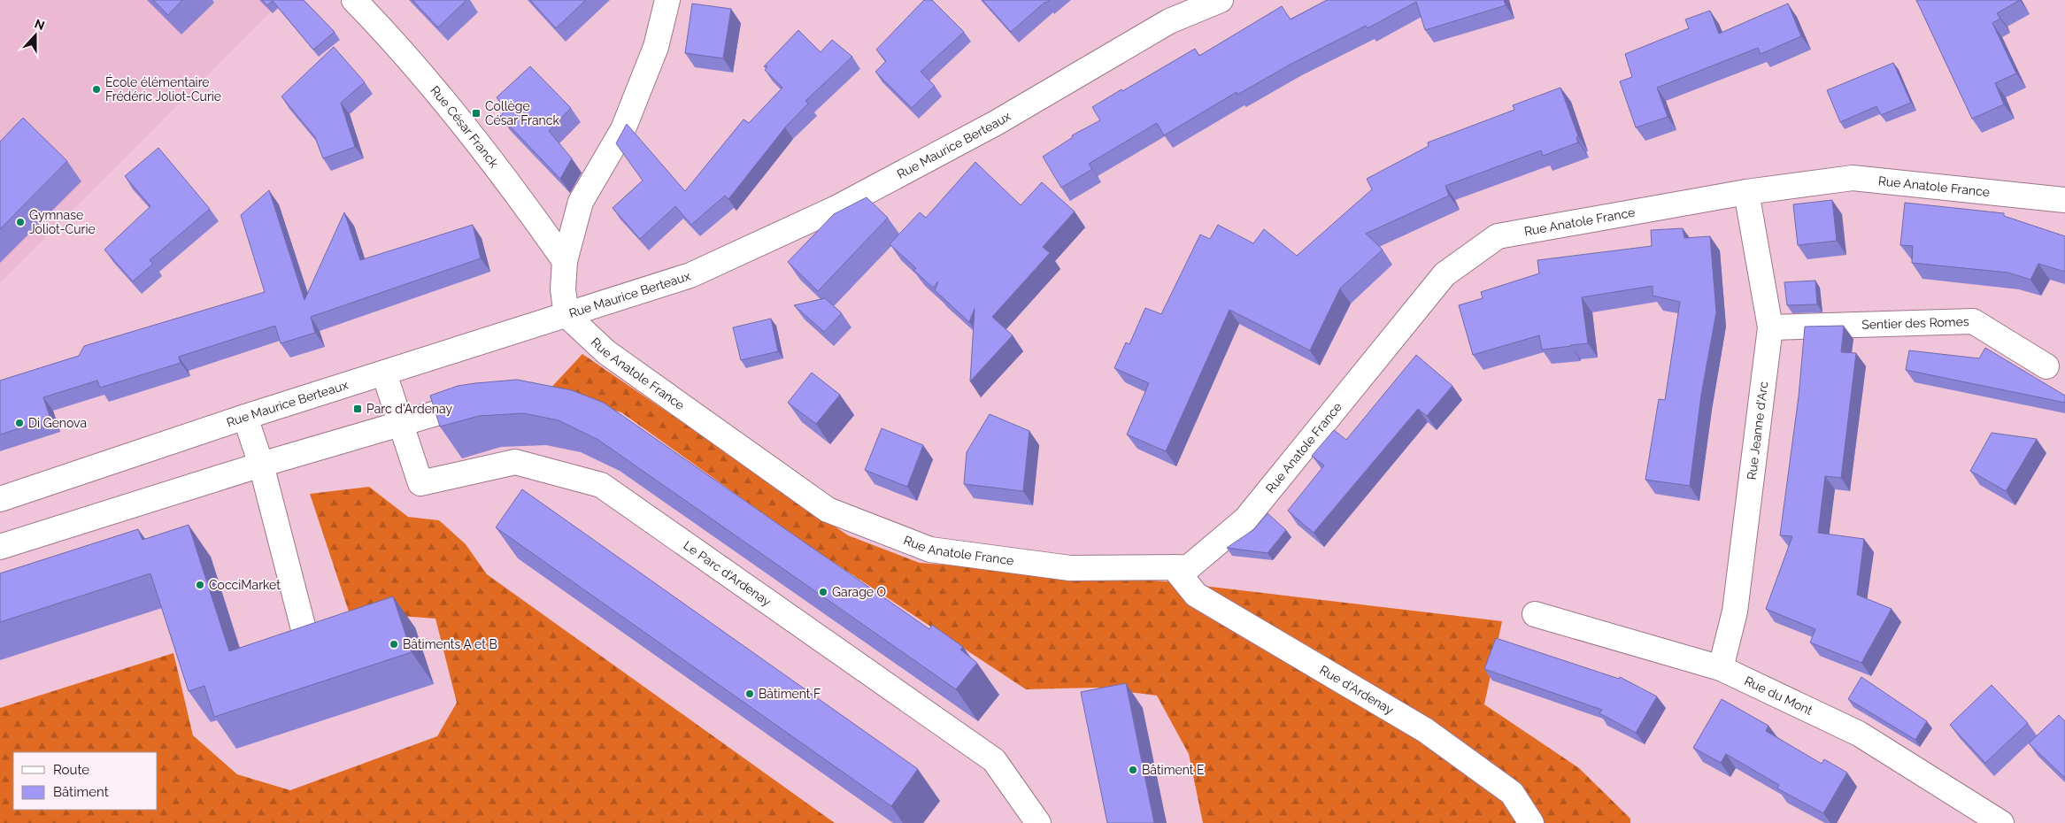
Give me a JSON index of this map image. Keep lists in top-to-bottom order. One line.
{"streets":{"street":["Rue César Franck","Rue Maurice Berteaux","Rue Anatole France","Sentier des Romes","Rue Jeanne d'Arc","Le Parc d'Ardenay","Rue d'Ardenay","Rue du Mont"]},"crossings":[["Rue Maurice Berteaux","Rue Anatole France"],["Rue Anatole France","Rue Jeanne d'Arc"],["Rue Anatole France","Rue d'Ardenay"],["Sentier des Romes","Rue Jeanne d'Arc"],["Rue Jeanne d'Arc","Rue du Mont"]],"places":{"other":["École élémentaire Frédéric Joliot-Curie","Gymnase Joliot-Curie","Di Genova","CocciMarket","Garage O","Bâtiments A et B","Bâtiment F","Bâtiment E"],"transit":["Collège César Franck","Parc d'Ardenay"]},"legend":["Route","Bâtiment"],"north":"top"}
